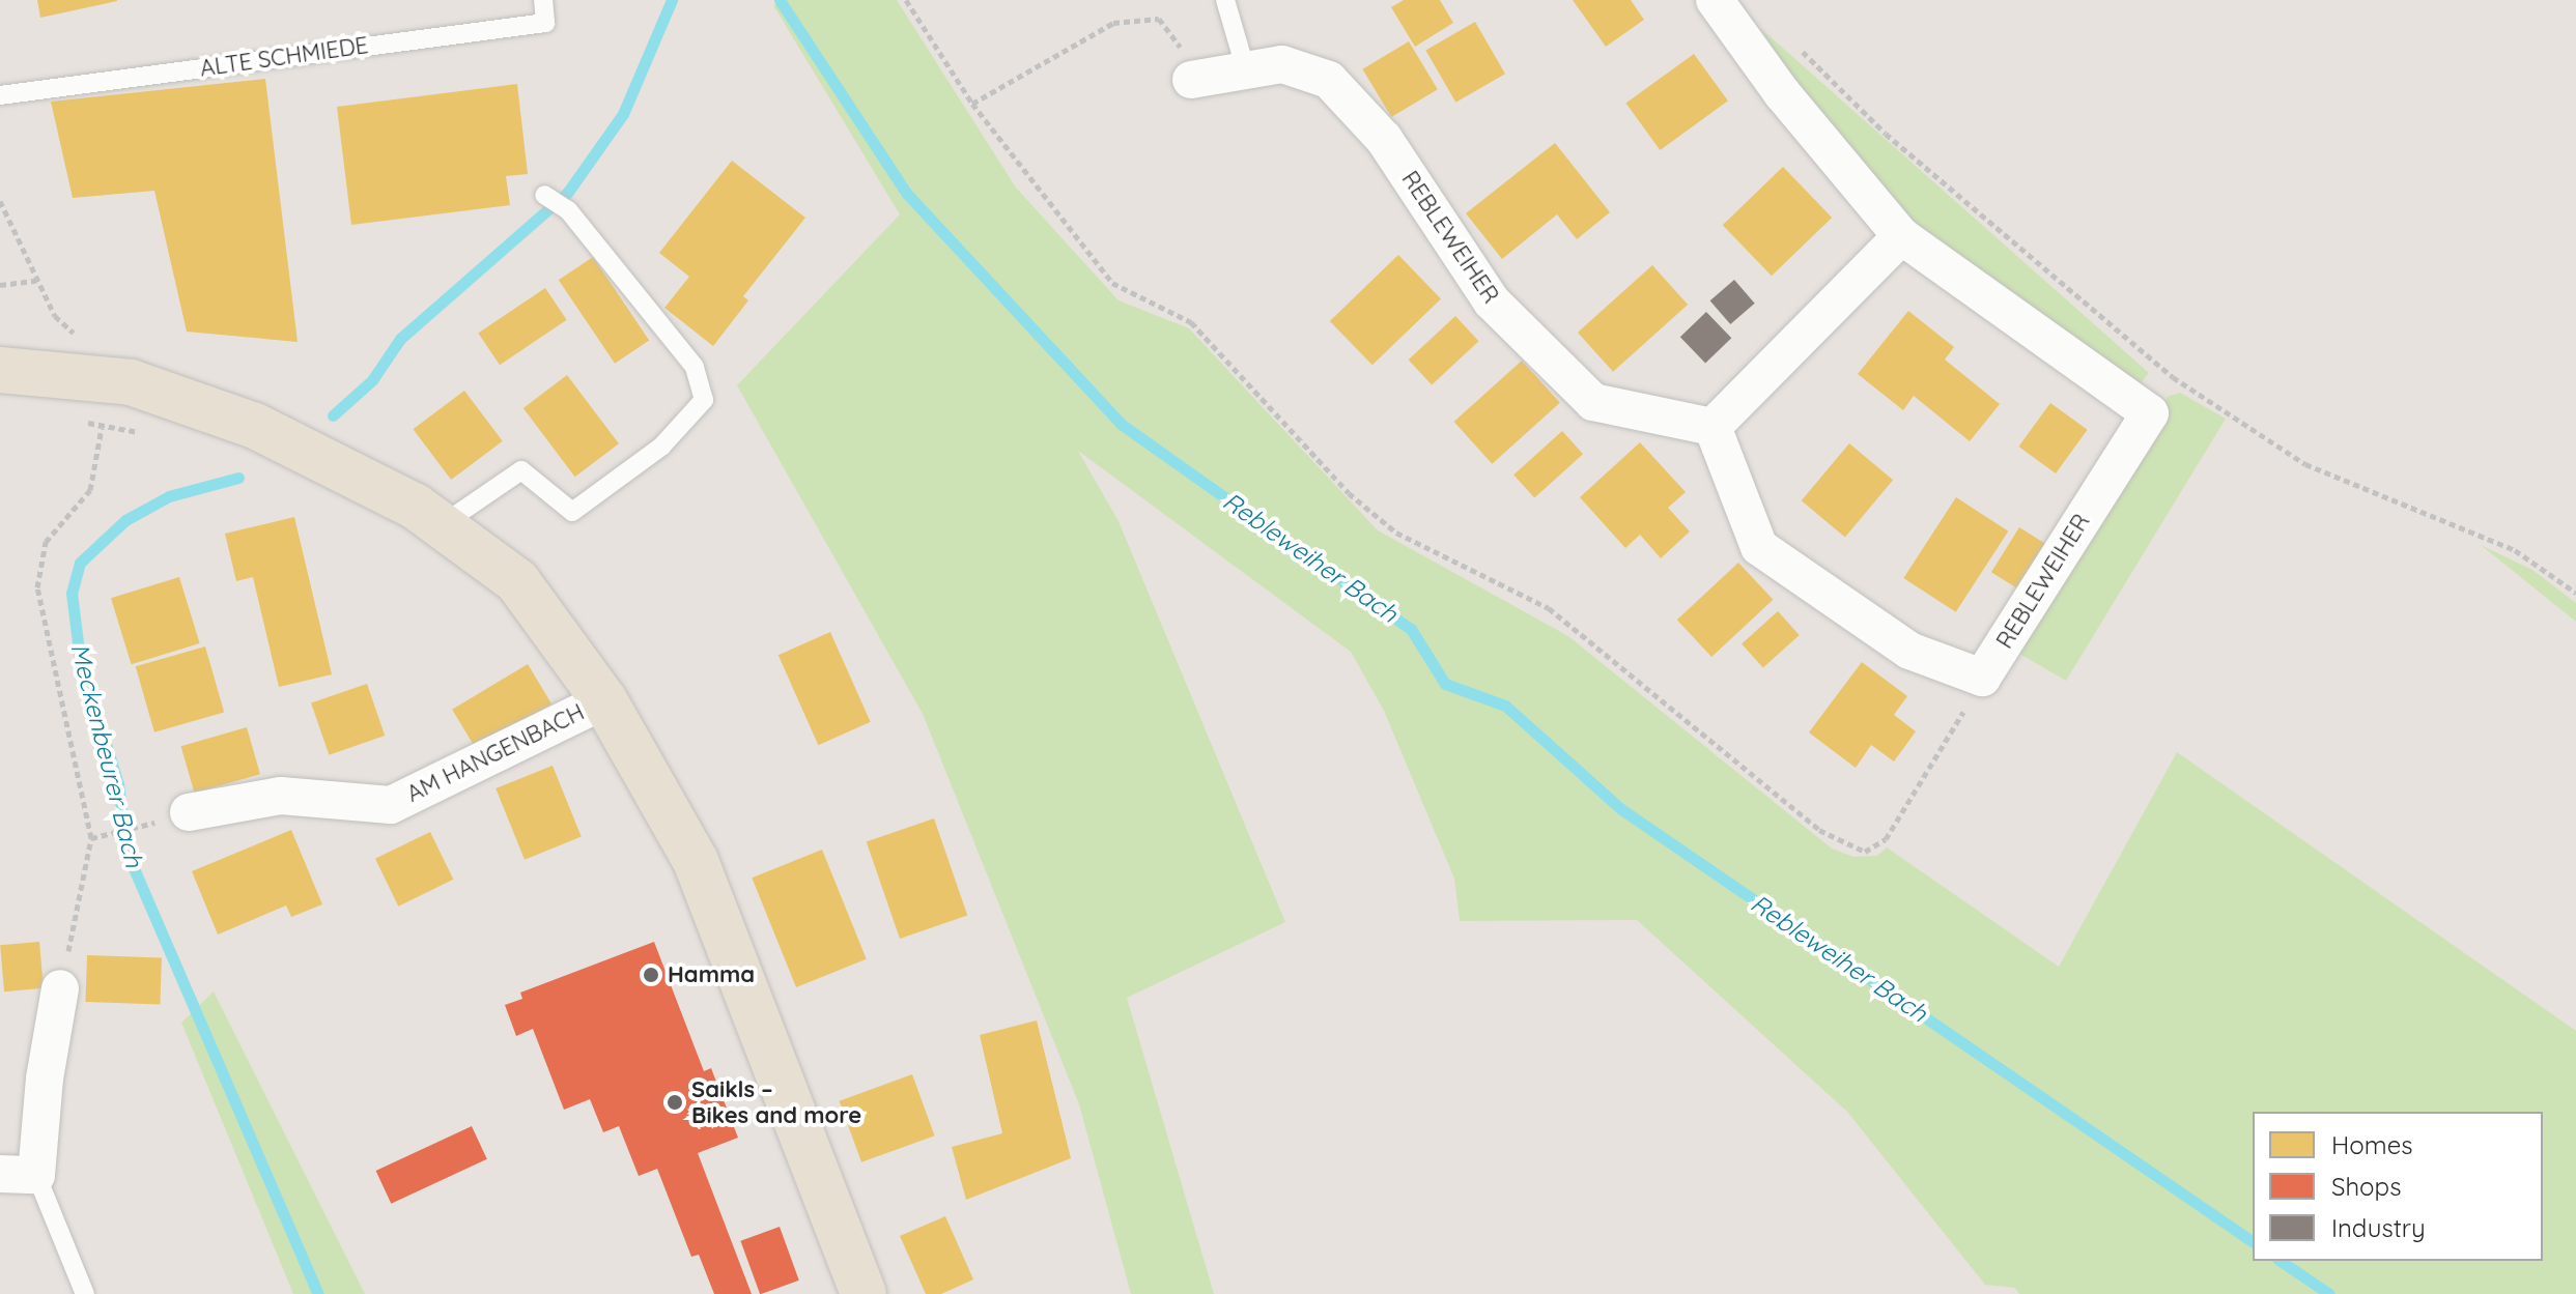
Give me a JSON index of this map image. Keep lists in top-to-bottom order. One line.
{"streets":{"street":["REBLEWEIHER","AM HANGENBACH"],"lane":["ALTE SCHMIEDE"]},"water":["Rebleweiher Bach","Meckenbeurer Bach"],"places":["Hamma","Saikls – Bikes and more"],"legend":["Homes","Shops","Industry"]}
